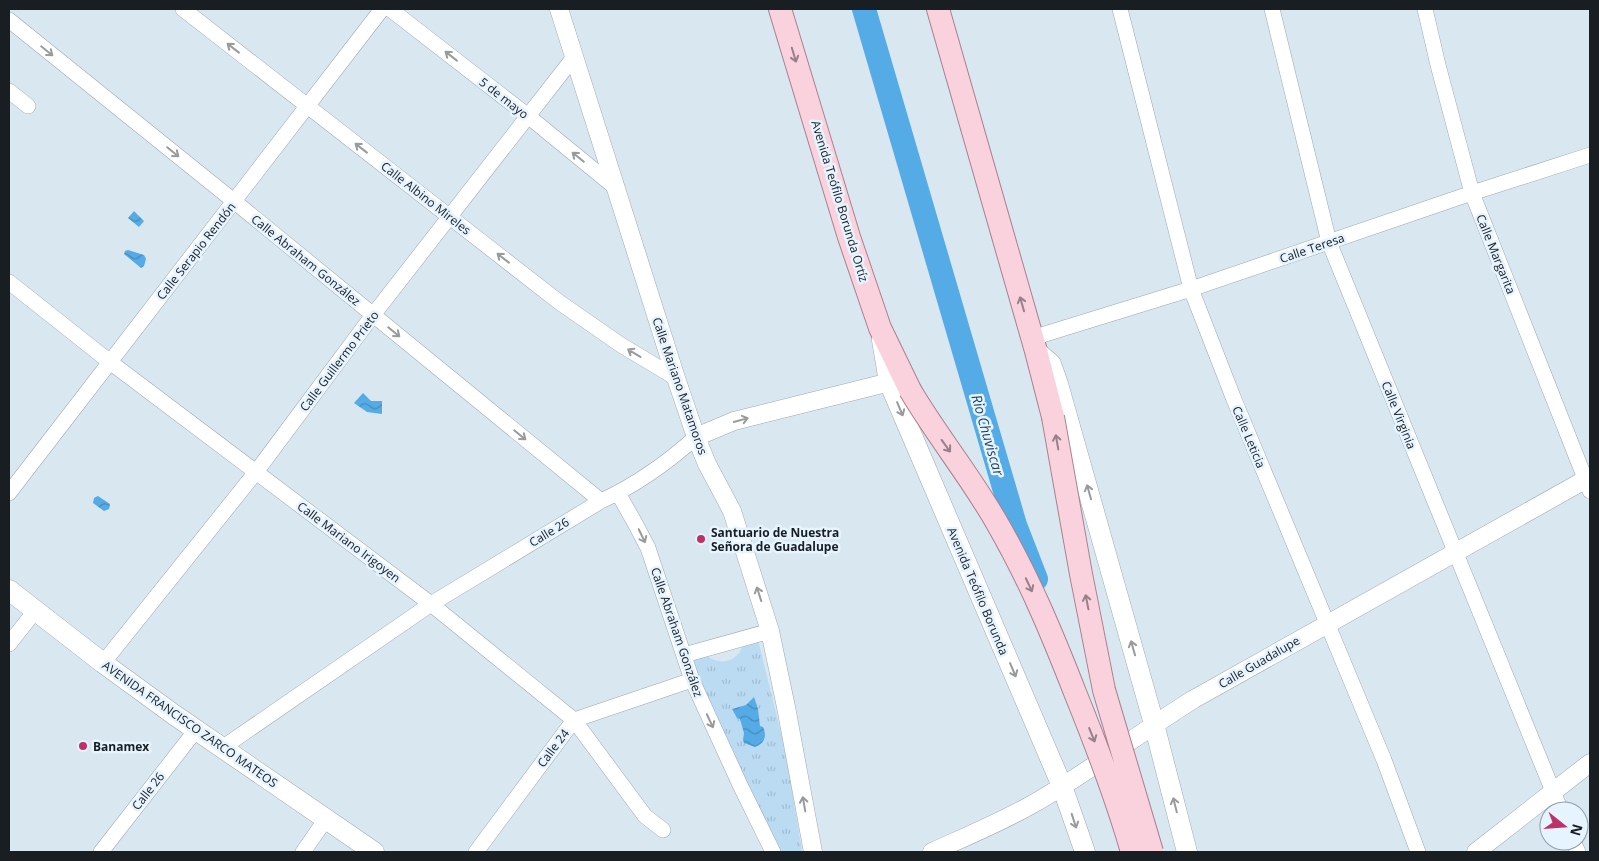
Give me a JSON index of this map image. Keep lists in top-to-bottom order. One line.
{"streets":{"main road":["Avenida Teófilo Borunda Ortíz","Avenida Teófilo Borunda","AVENIDA FRANCISCO ZARCO MATEOS"],"street":["5 de mayo","Calle Albino Mireles","Calle Teresa","Calle Serapio Rendón","Calle Margarita","Calle Abraham González","Calle Guillermo Prieto","Calle Mariano Matamoros","Calle Virginia","Calle Leticia","Calle 26","Calle Mariano Irigoyen","Calle Guadalupe","Calle 24"]},"crossings":[["5 de mayo","Calle Guillermo Prieto"],["5 de mayo","Calle Mariano Matamoros"],["Calle Albino Mireles","Calle Serapio Rendón"],["Calle Albino Mireles","Calle Guillermo Prieto"],["Calle Albino Mireles","Calle Mariano Matamoros"],["Avenida Teófilo Borunda Ortíz","Calle 26"],["Avenida Teófilo Borunda Ortíz","Avenida Teófilo Borunda"],["Calle Teresa","Calle Margarita"],["Calle Teresa","Calle Virginia"],["Calle Teresa","Calle Leticia"],["Calle Serapio Rendón","Calle Abraham González"],["Calle Serapio Rendón","Calle Mariano Irigoyen"],["Calle Margarita","Calle Guadalupe"],["Calle Abraham González","Calle Guillermo Prieto"],["Calle Abraham González","Calle 26"],["Calle Abraham González","Calle 24"],["Calle Guillermo Prieto","Calle Mariano Matamoros"],["Calle Guillermo Prieto","Calle Mariano Irigoyen"],["Calle Guillermo Prieto","AVENIDA FRANCISCO ZARCO MATEOS"],["Calle Mariano Matamoros","Calle 26"],["Calle Virginia","Calle Guadalupe"],["Calle Leticia","Calle Guadalupe"],["Calle 26","Calle Mariano Irigoyen"],["Calle 26","Avenida Teófilo Borunda"],["Calle 26","AVENIDA FRANCISCO ZARCO MATEOS"],["Calle Mariano Irigoyen","Calle 24"],["Avenida Teófilo Borunda","Calle Guadalupe"]],"one_way":["5 de mayo","Calle Albino Mireles","Calle Abraham González","Calle Mariano Matamoros"],"water":["Rio Chuviscar"],"places":["Santuario de Nuestra Señora de Guadalupe","Banamex"],"north":"right"}
